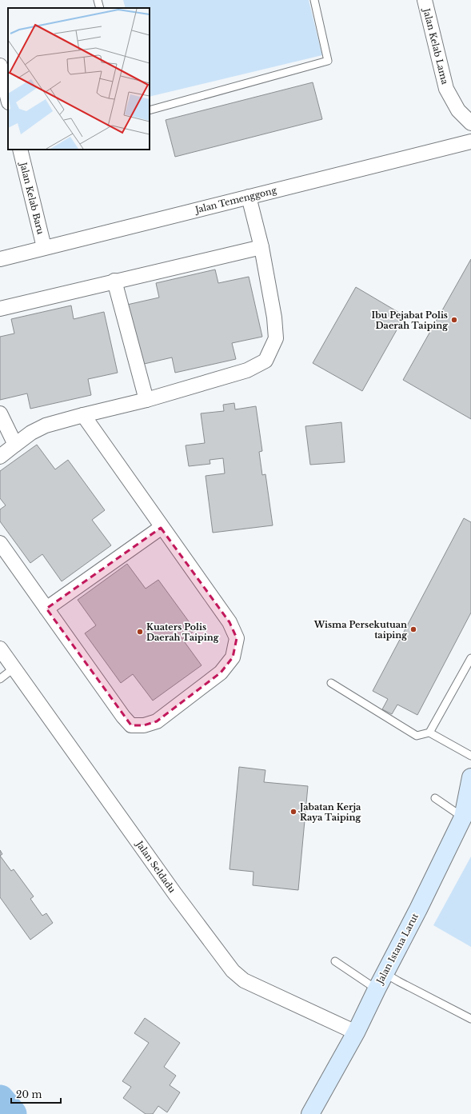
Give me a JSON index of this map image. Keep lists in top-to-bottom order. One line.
{"streets":{"main road":["Jalan Istana Larut"],"street":["Jalan Kelab Lama","Jalan Kelab Baru","Jalan Temenggong","Jalan Seldadu"]},"crossings":[["Jalan Kelab Baru","Jalan Temenggong"],["Jalan Seldadu","Jalan Istana Larut"]],"places":["Ibu Pejabat Polis Daerah Taiping","Wisma Persekutuan taiping","Kuaters Polis Daerah Taiping","Jabatan Kerja Raya Taiping"],"scale_bar":"20 m"}
